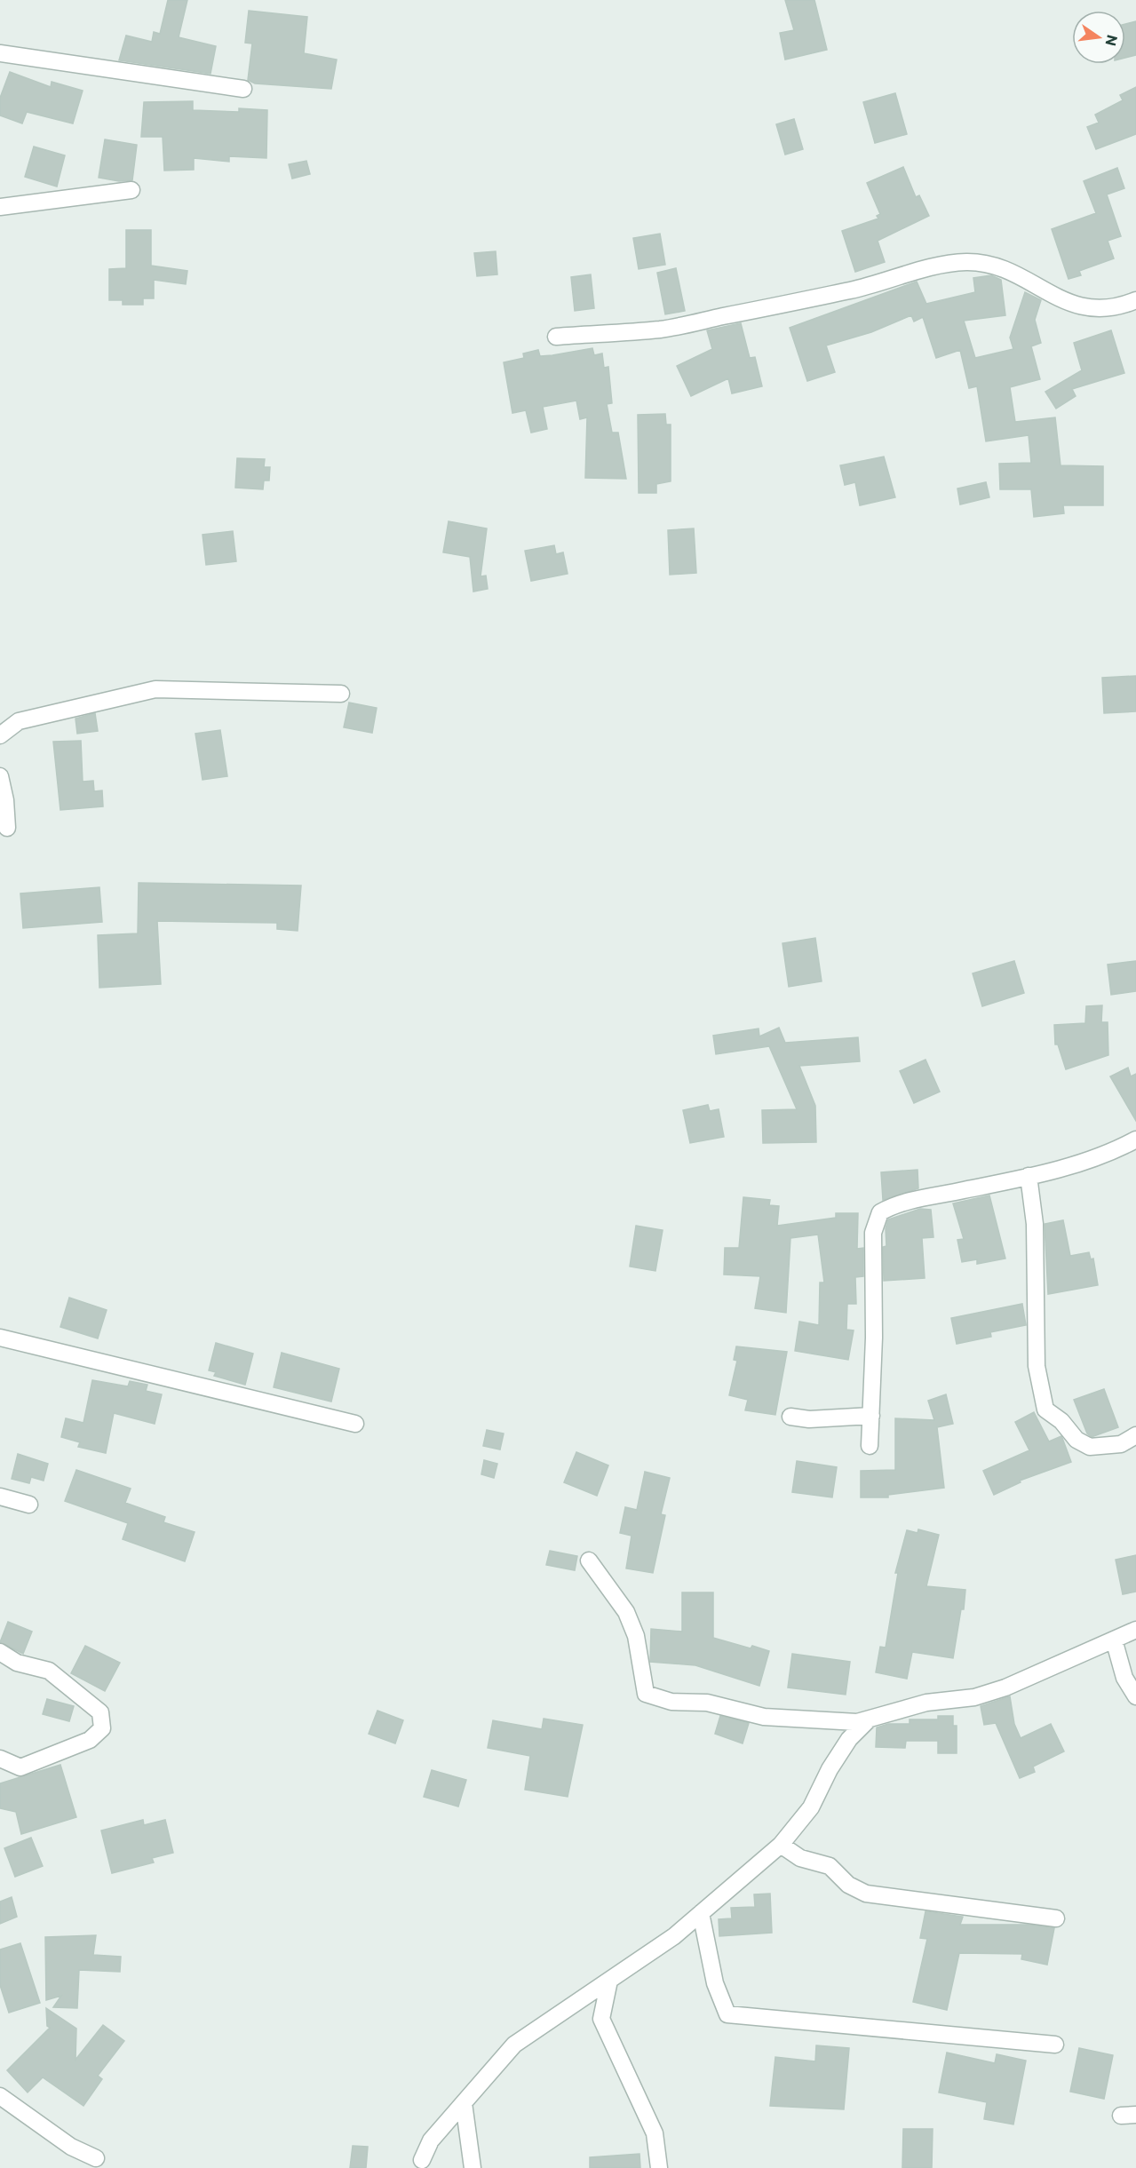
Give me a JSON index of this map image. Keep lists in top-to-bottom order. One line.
{"north":"right"}
